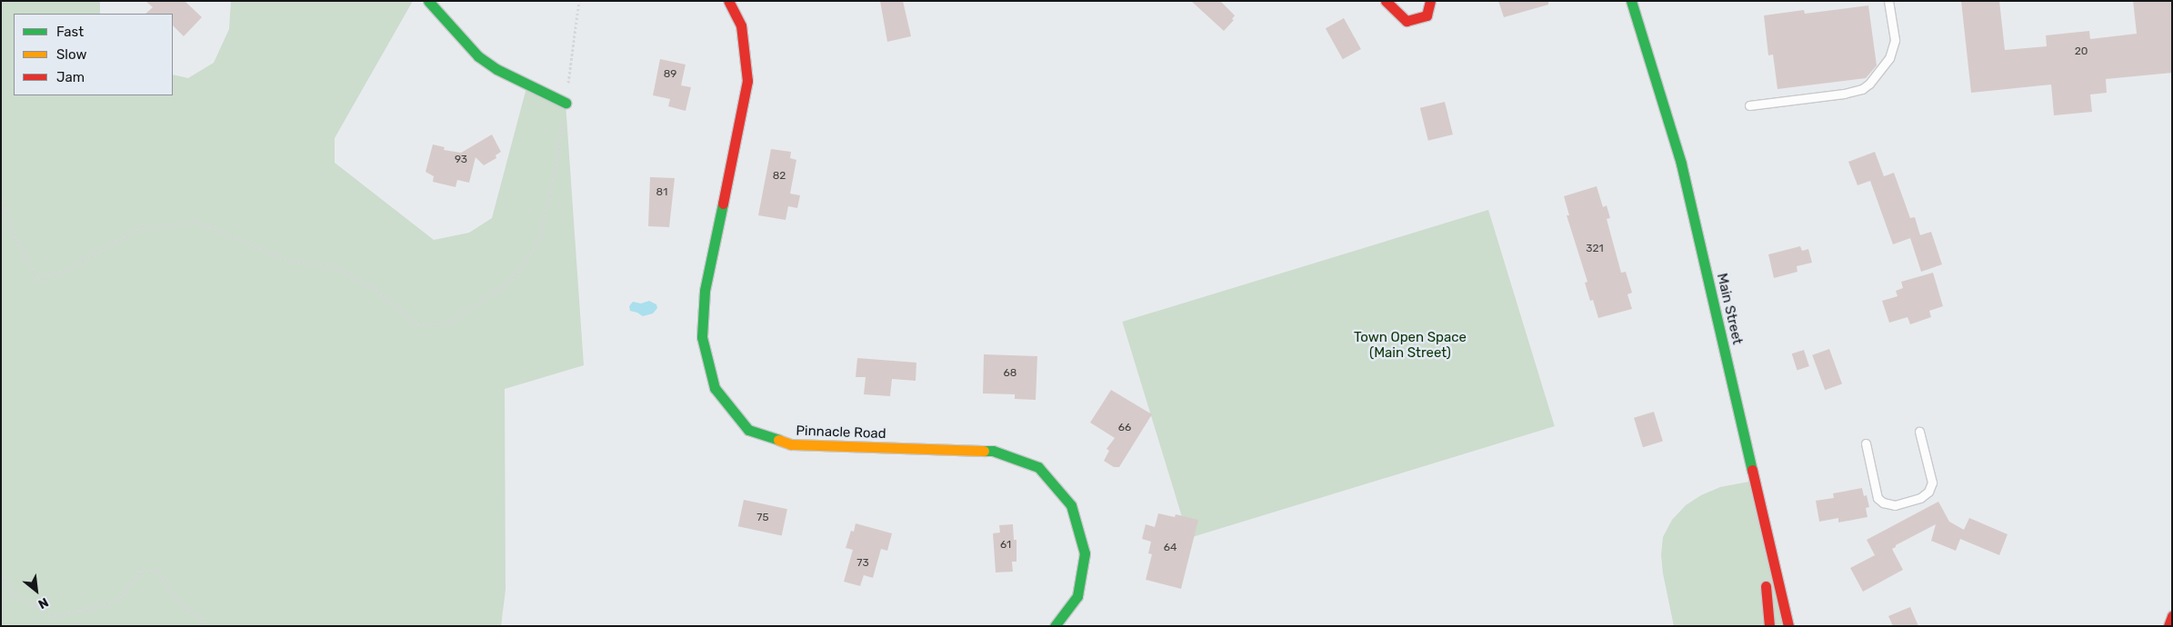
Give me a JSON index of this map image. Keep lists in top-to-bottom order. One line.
{"streets":{"main road":["Main Street","Pinnacle Road"]},"parks":["Town Open Space (Main Street)"],"house_numbers":["20","89","93","82","81","321","68","66","75","61","64","73"],"legend":["Fast","Slow","Jam"],"north":"bottom right"}
